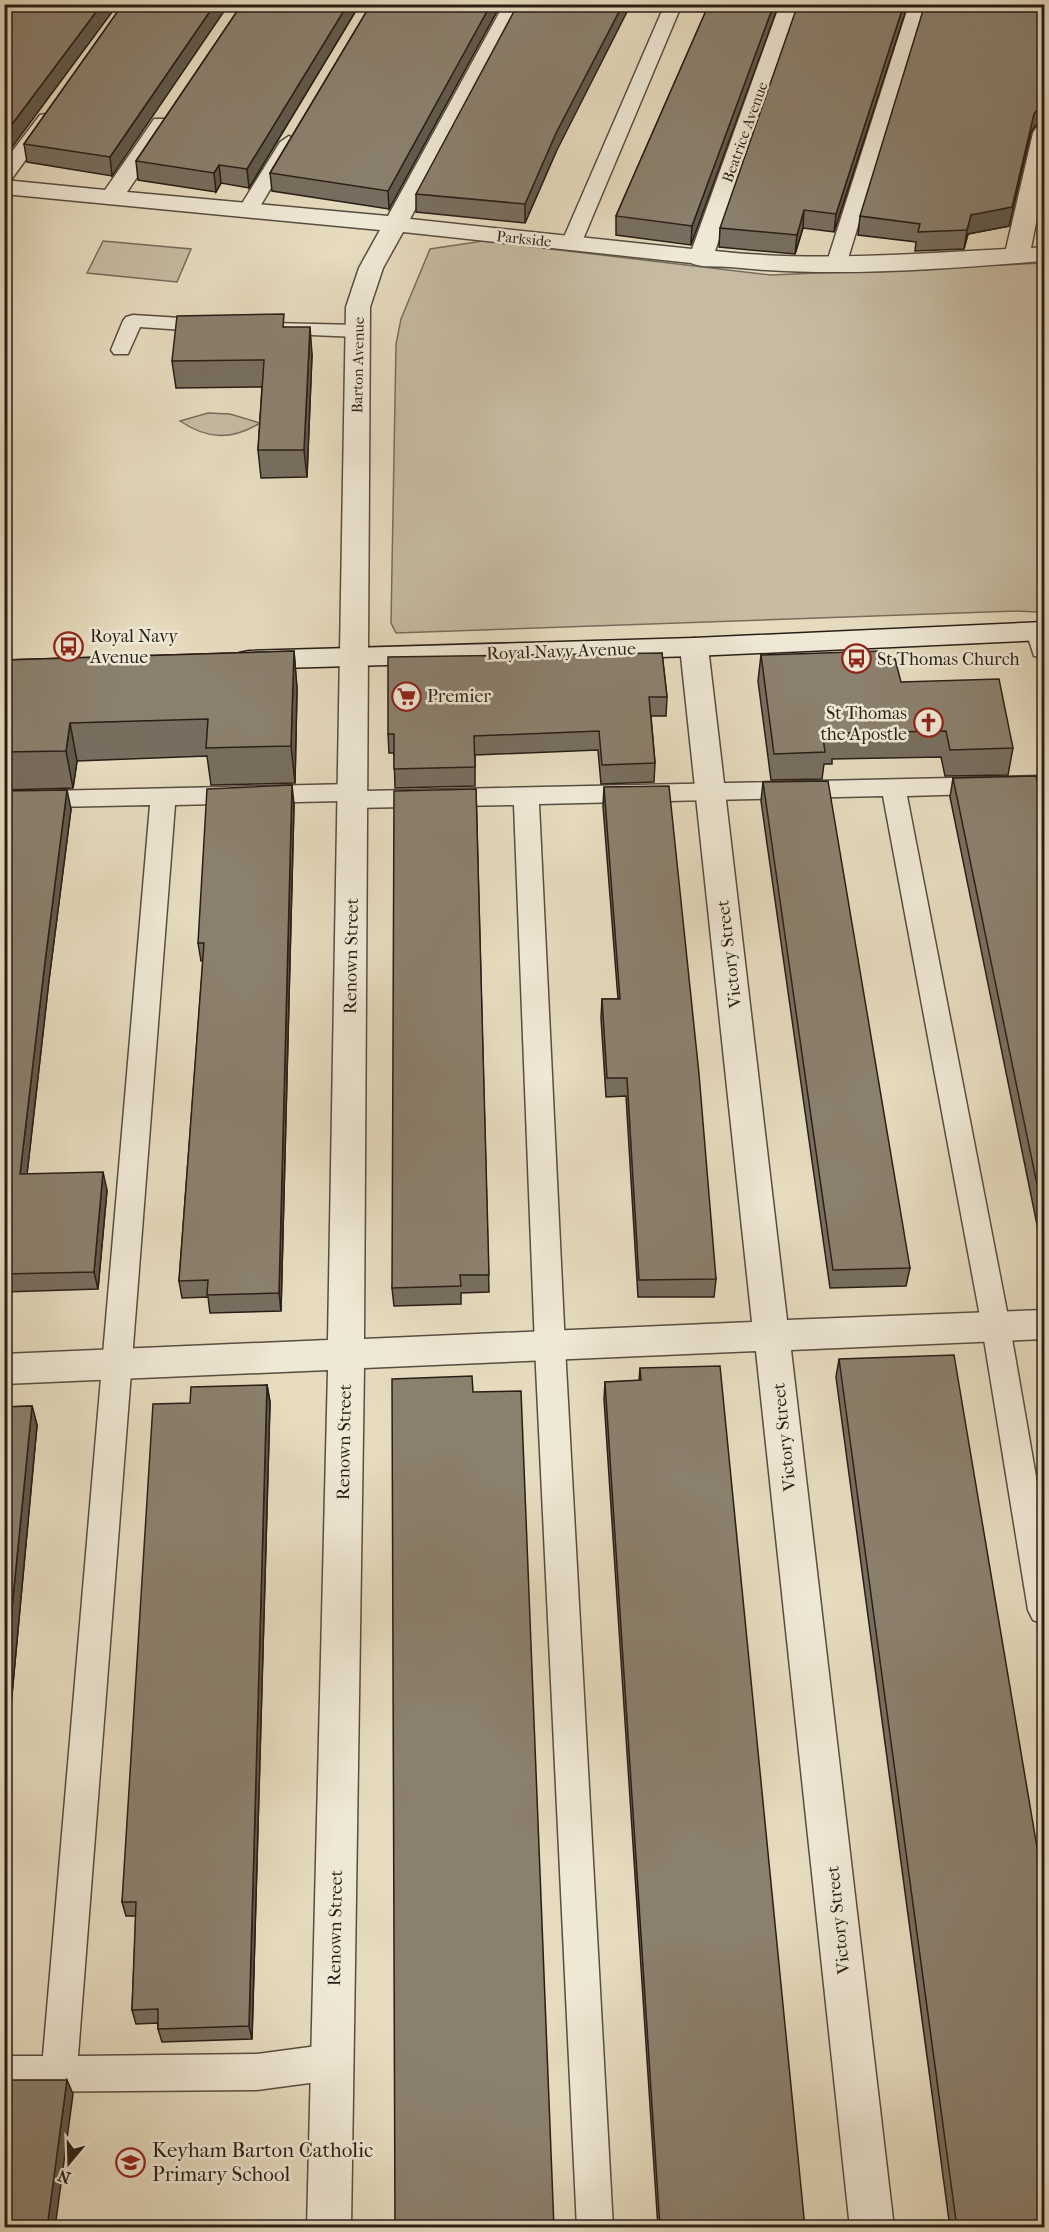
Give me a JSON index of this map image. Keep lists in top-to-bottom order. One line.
{"streets":{"street":["Beatrice Avenue","Parkside","Barton Avenue","Royal Navy Avenue","Victory Street","Renown Street"]},"crossings":[["Beatrice Avenue","Parkside"],["Parkside","Barton Avenue"],["Barton Avenue","Royal Navy Avenue"],["Barton Avenue","Renown Street"],["Royal Navy Avenue","Victory Street"],["Royal Navy Avenue","Renown Street"]],"places":{"bus stop":["Royal Navy Avenue","St Thomas Church"],"supermarket":["Premier"],"church":["St Thomas the Apostle"],"school or university":["Keyham Barton Catholic Primary School"]},"north":"bottom"}
